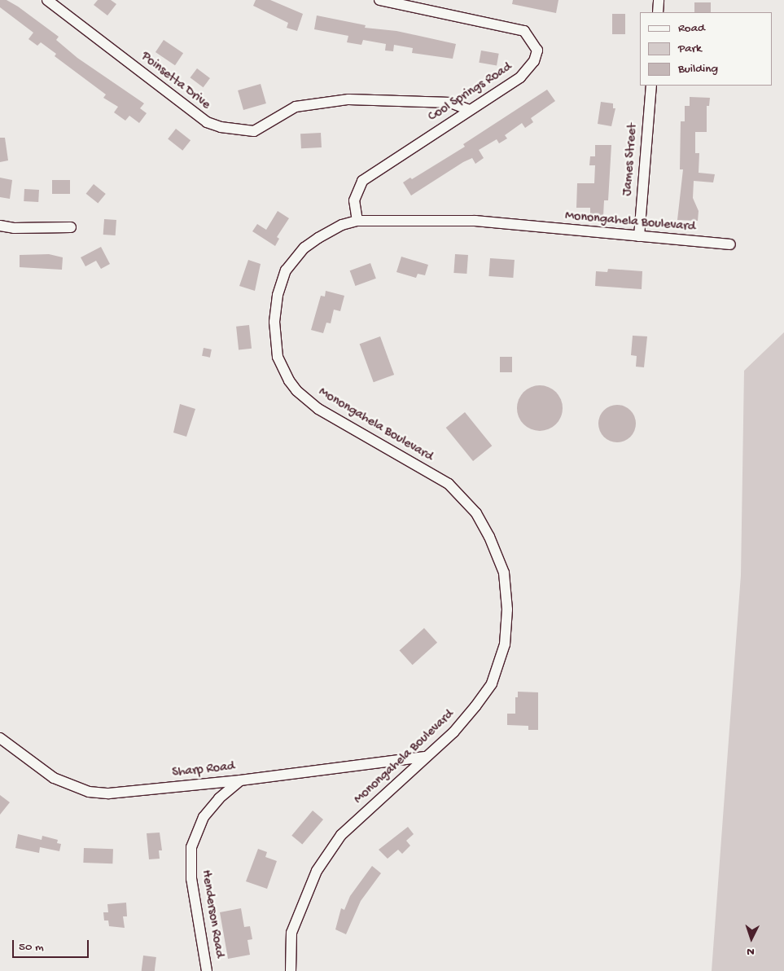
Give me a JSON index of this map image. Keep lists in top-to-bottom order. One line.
{"streets":{"street":["Poinsetta Drive","Cool Springs Road","James Street","Monongahela Boulevard","Sharp Road","Henderson Road"]},"crossings":[["Poinsetta Drive","Cool Springs Road"],["Cool Springs Road","Monongahela Boulevard"],["James Street","Monongahela Boulevard"],["Monongahela Boulevard","Sharp Road"],["Sharp Road","Henderson Road"]],"legend":["Road","Park","Building"],"scale_bar":"50 m","north":"bottom"}
